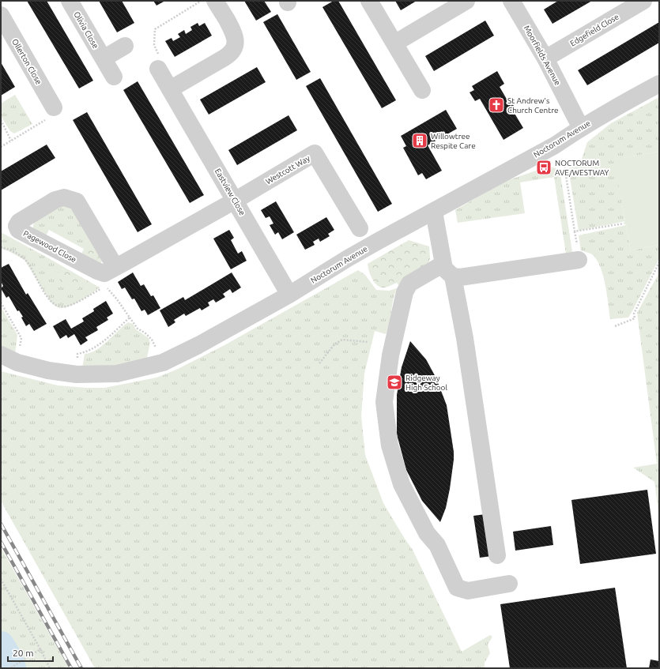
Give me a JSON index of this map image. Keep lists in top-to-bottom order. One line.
{"streets":{"street":["Olivia Close","Edgefield Close","Moorfields Avenue","Ollerton Close","Noctorum Avenue","Westcott Way","Eastview Close","Pagewood Close"]},"crossings":[["Edgefield Close","Moorfields Avenue"],["Moorfields Avenue","Noctorum Avenue"],["Noctorum Avenue","Eastview Close"],["Westcott Way","Eastview Close"],["Westcott Way","Pagewood Close"],["Eastview Close","Pagewood Close"]],"places":{"church":["St Andrew's Church Centre"],"building":["Willowtree Respite Care"],"bus stop":["NOCTORUM AVE/WESTWAY"],"school or university":["Ridgeway High School"]},"scale_bar":"20 m"}
